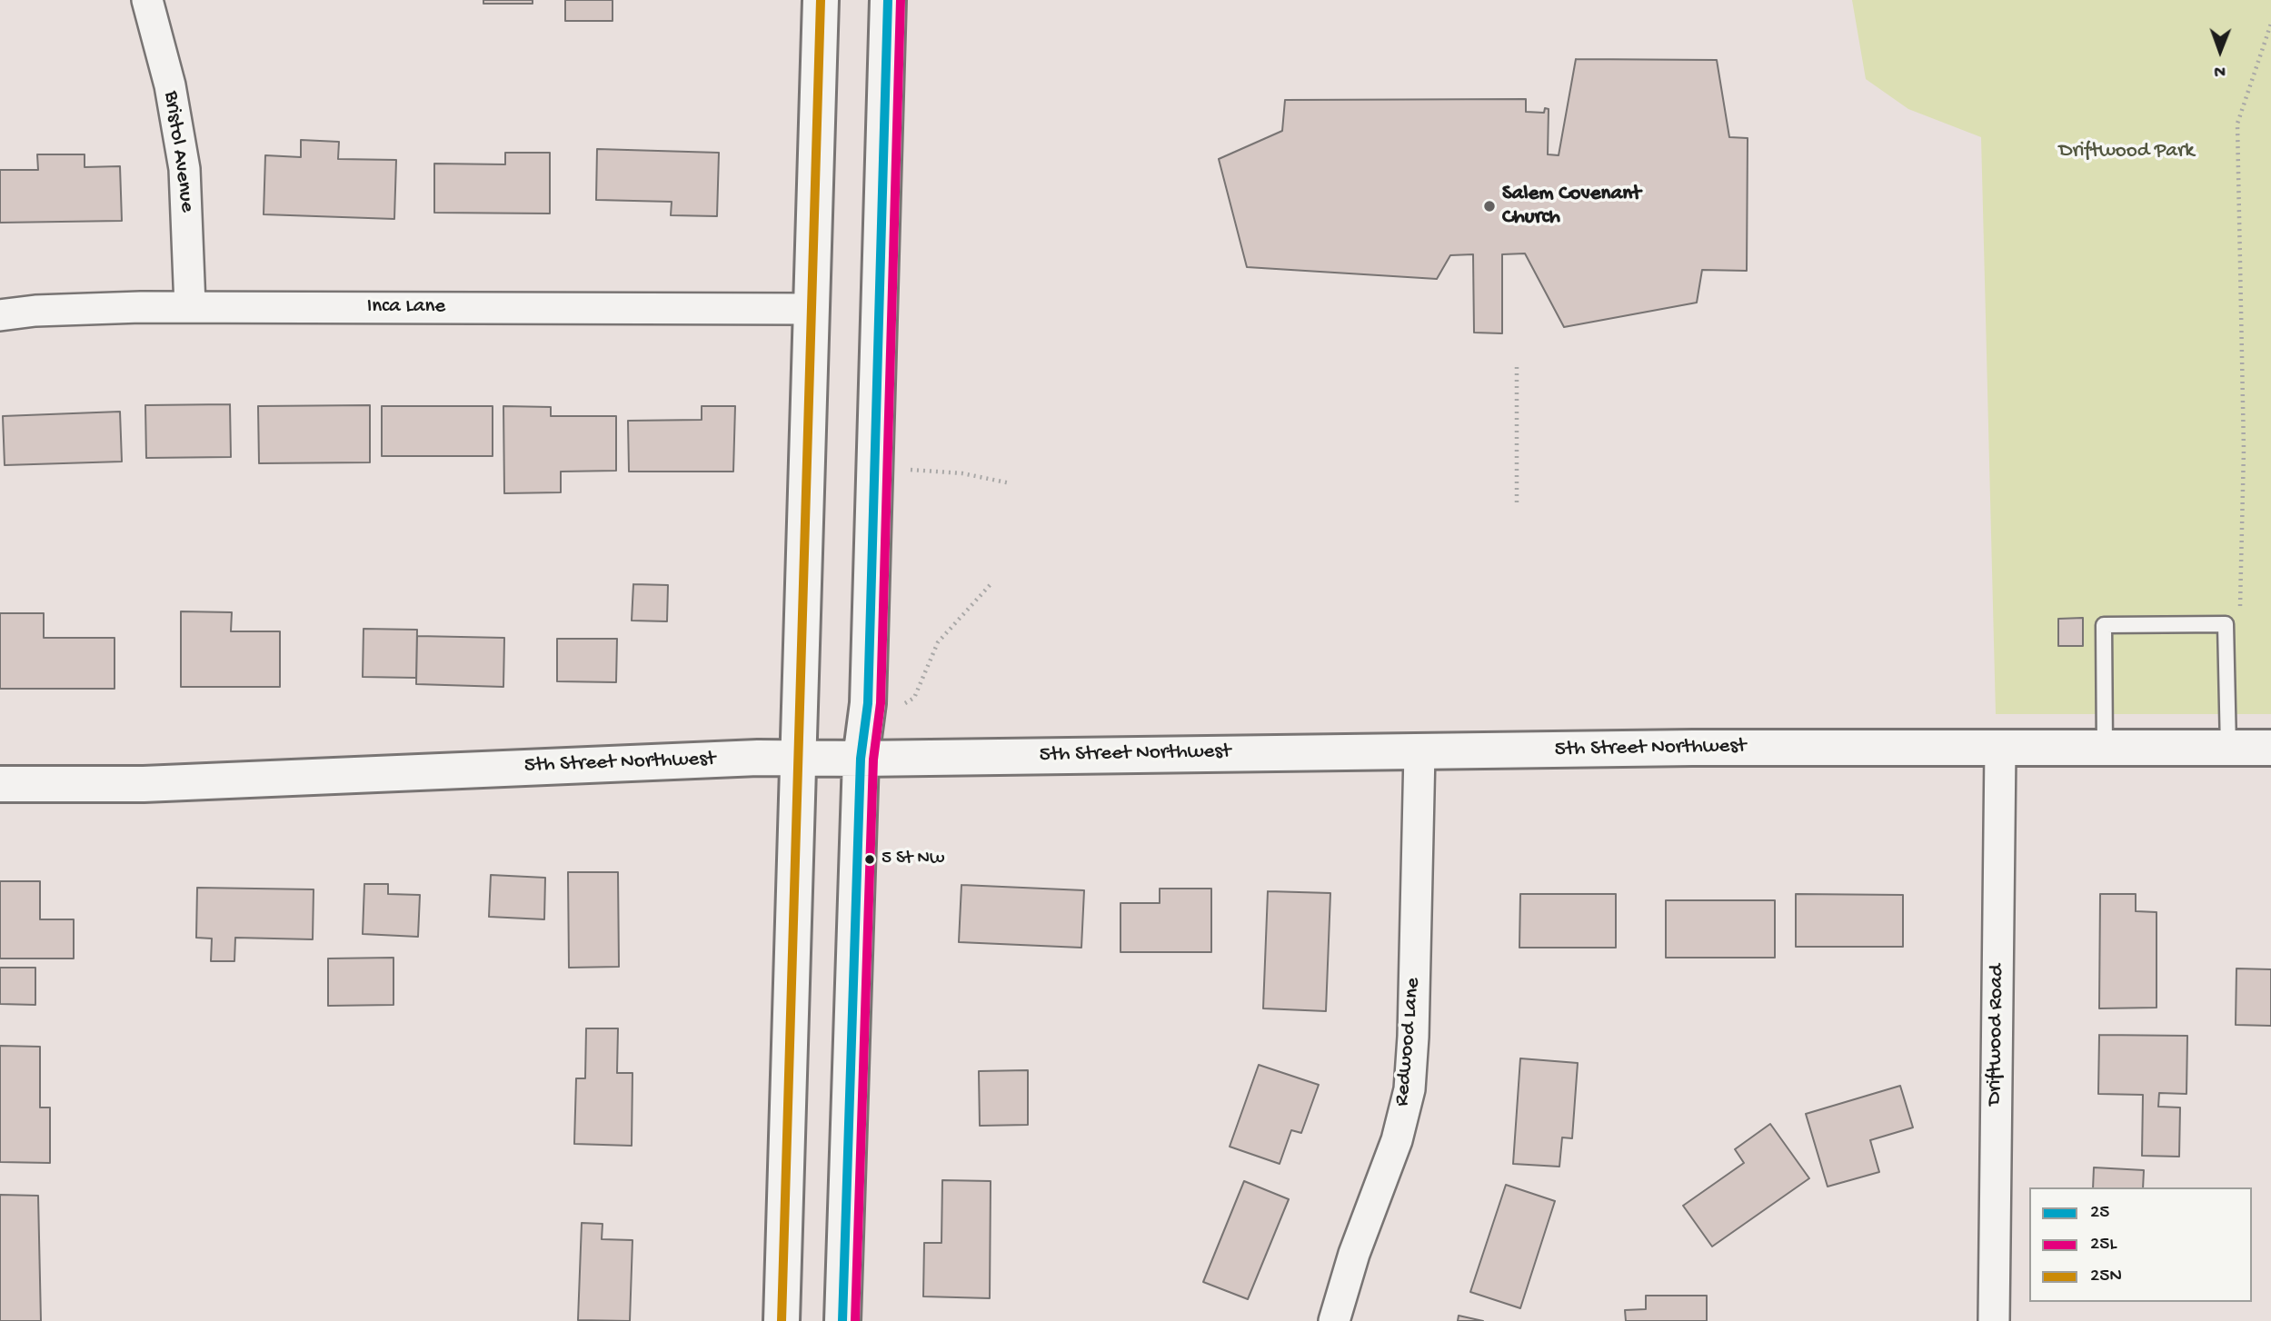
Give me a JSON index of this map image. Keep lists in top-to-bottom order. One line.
{"streets":{"main road":["5th Street Northwest"],"street":["Bristol Avenue","Inca Lane","Driftwood Road","Redwood Lane"]},"crossings":[["Bristol Avenue","Inca Lane"],["5th Street Northwest","Driftwood Road"],["5th Street Northwest","Redwood Lane"]],"parks":["Driftwood Park"],"places":["Salem Covenant Church","5 St Nw"],"lines":["transit line 25","transit line 25L","transit line 25N"],"legend":["25","25L","25N"],"north":"bottom"}
